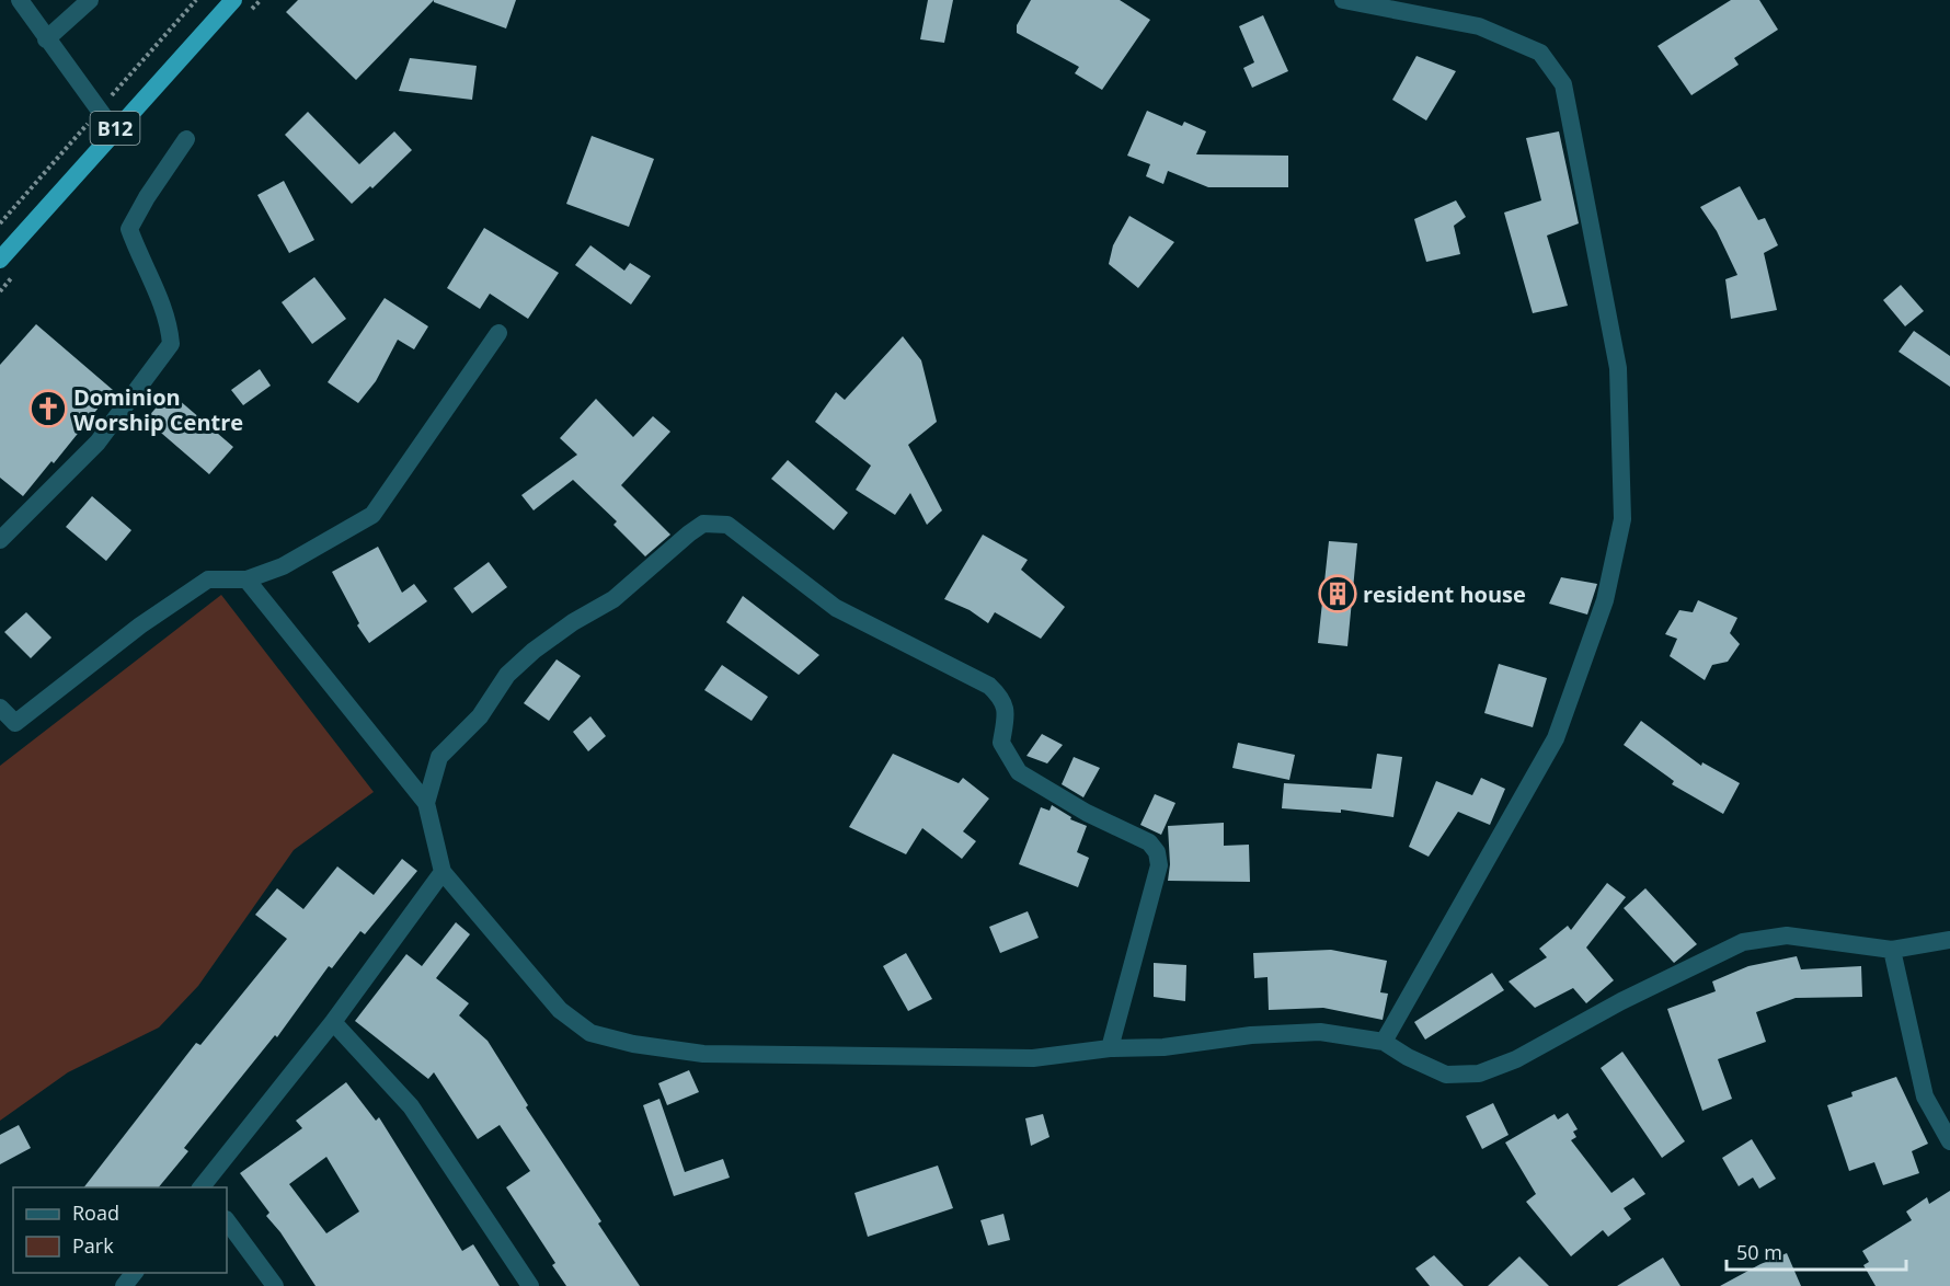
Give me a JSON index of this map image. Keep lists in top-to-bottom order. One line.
{"streets":{"highway":["B12"]},"places":{"church":["Dominion Worship Centre"],"building":["resident house"]},"legend":["Road","Park"],"scale_bar":"50 m"}
